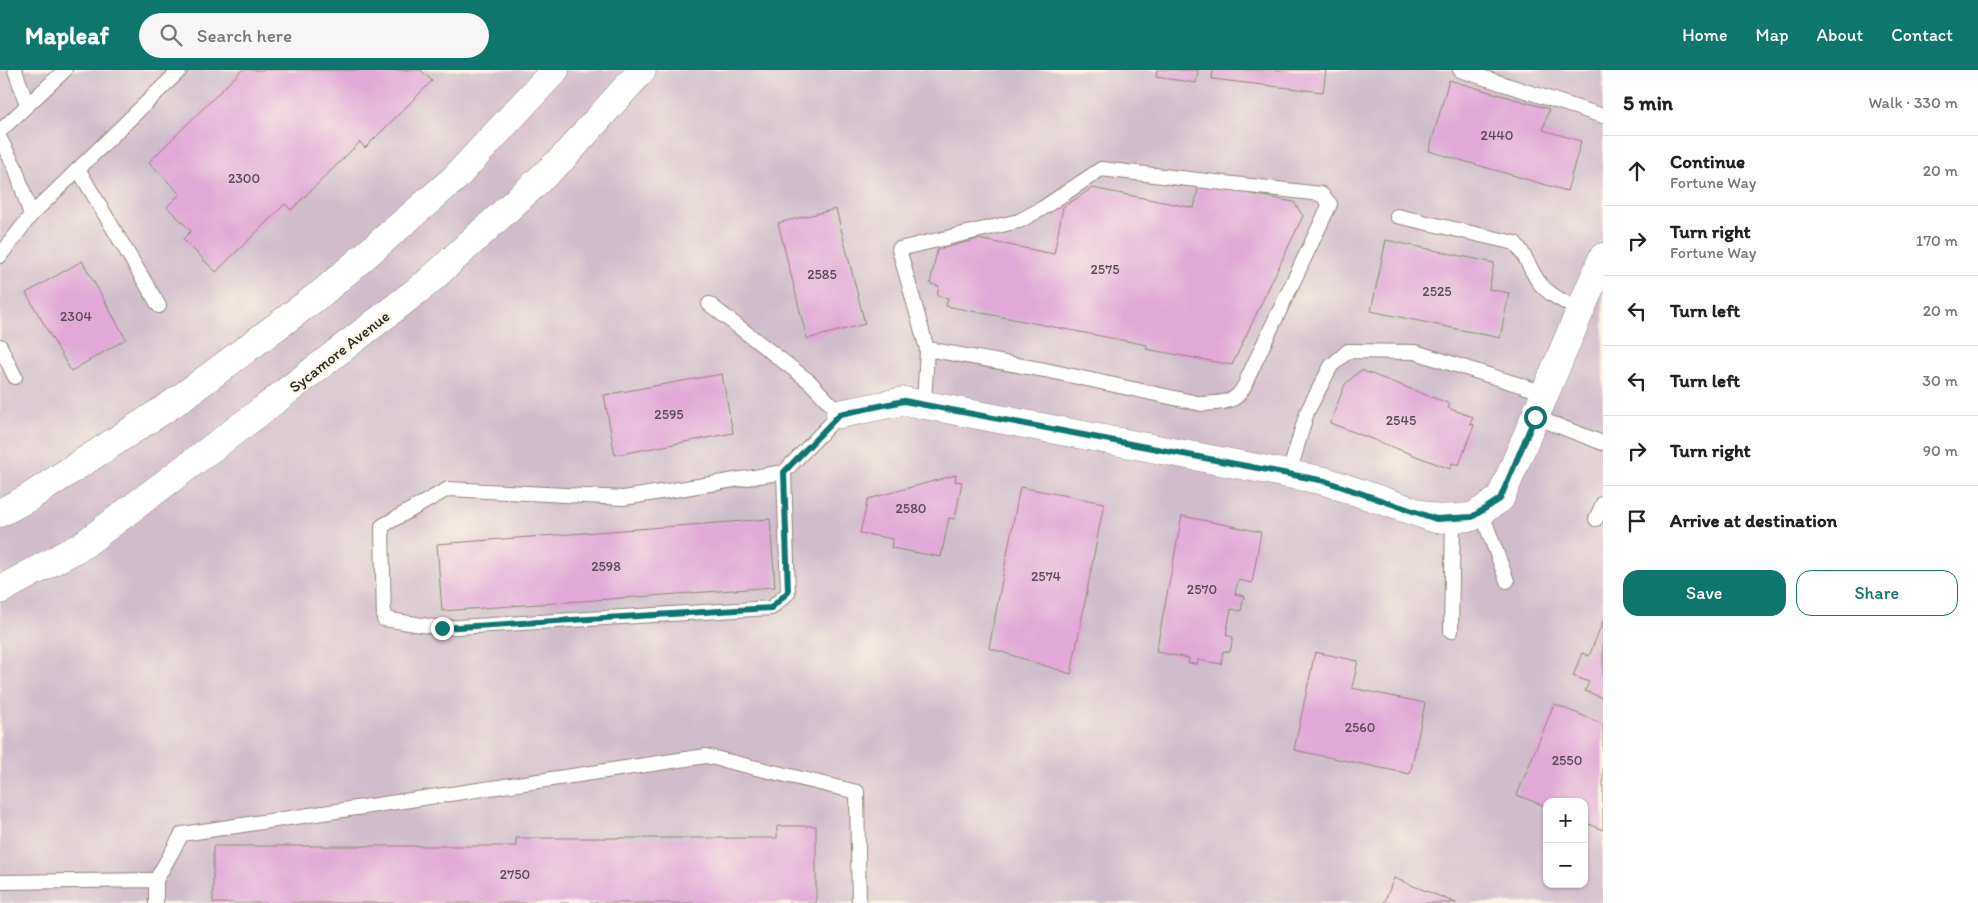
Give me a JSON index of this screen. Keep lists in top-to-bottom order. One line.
{"streets":{"main road":["Sycamore Avenue"]},"house_numbers":["2440","2300","2575","2585","2525","2304","2595","2545","2580","2598","2574","2570","2560","2550","2750"],"page":{"header":"Mapleaf","search":"Search here","nav":["Home","Map","About","Contact"],"heading":["5 min","Walk · 330 m"],"list":[["Continue","Fortune Way","20 m"],["Turn right","Fortune Way","170 m"],["Turn left","20 m"],["Turn left","30 m"],["Turn right","90 m"],"Arrive at destination"],"buttons":["Save","Share"],"map_buttons":["+","−"]}}
